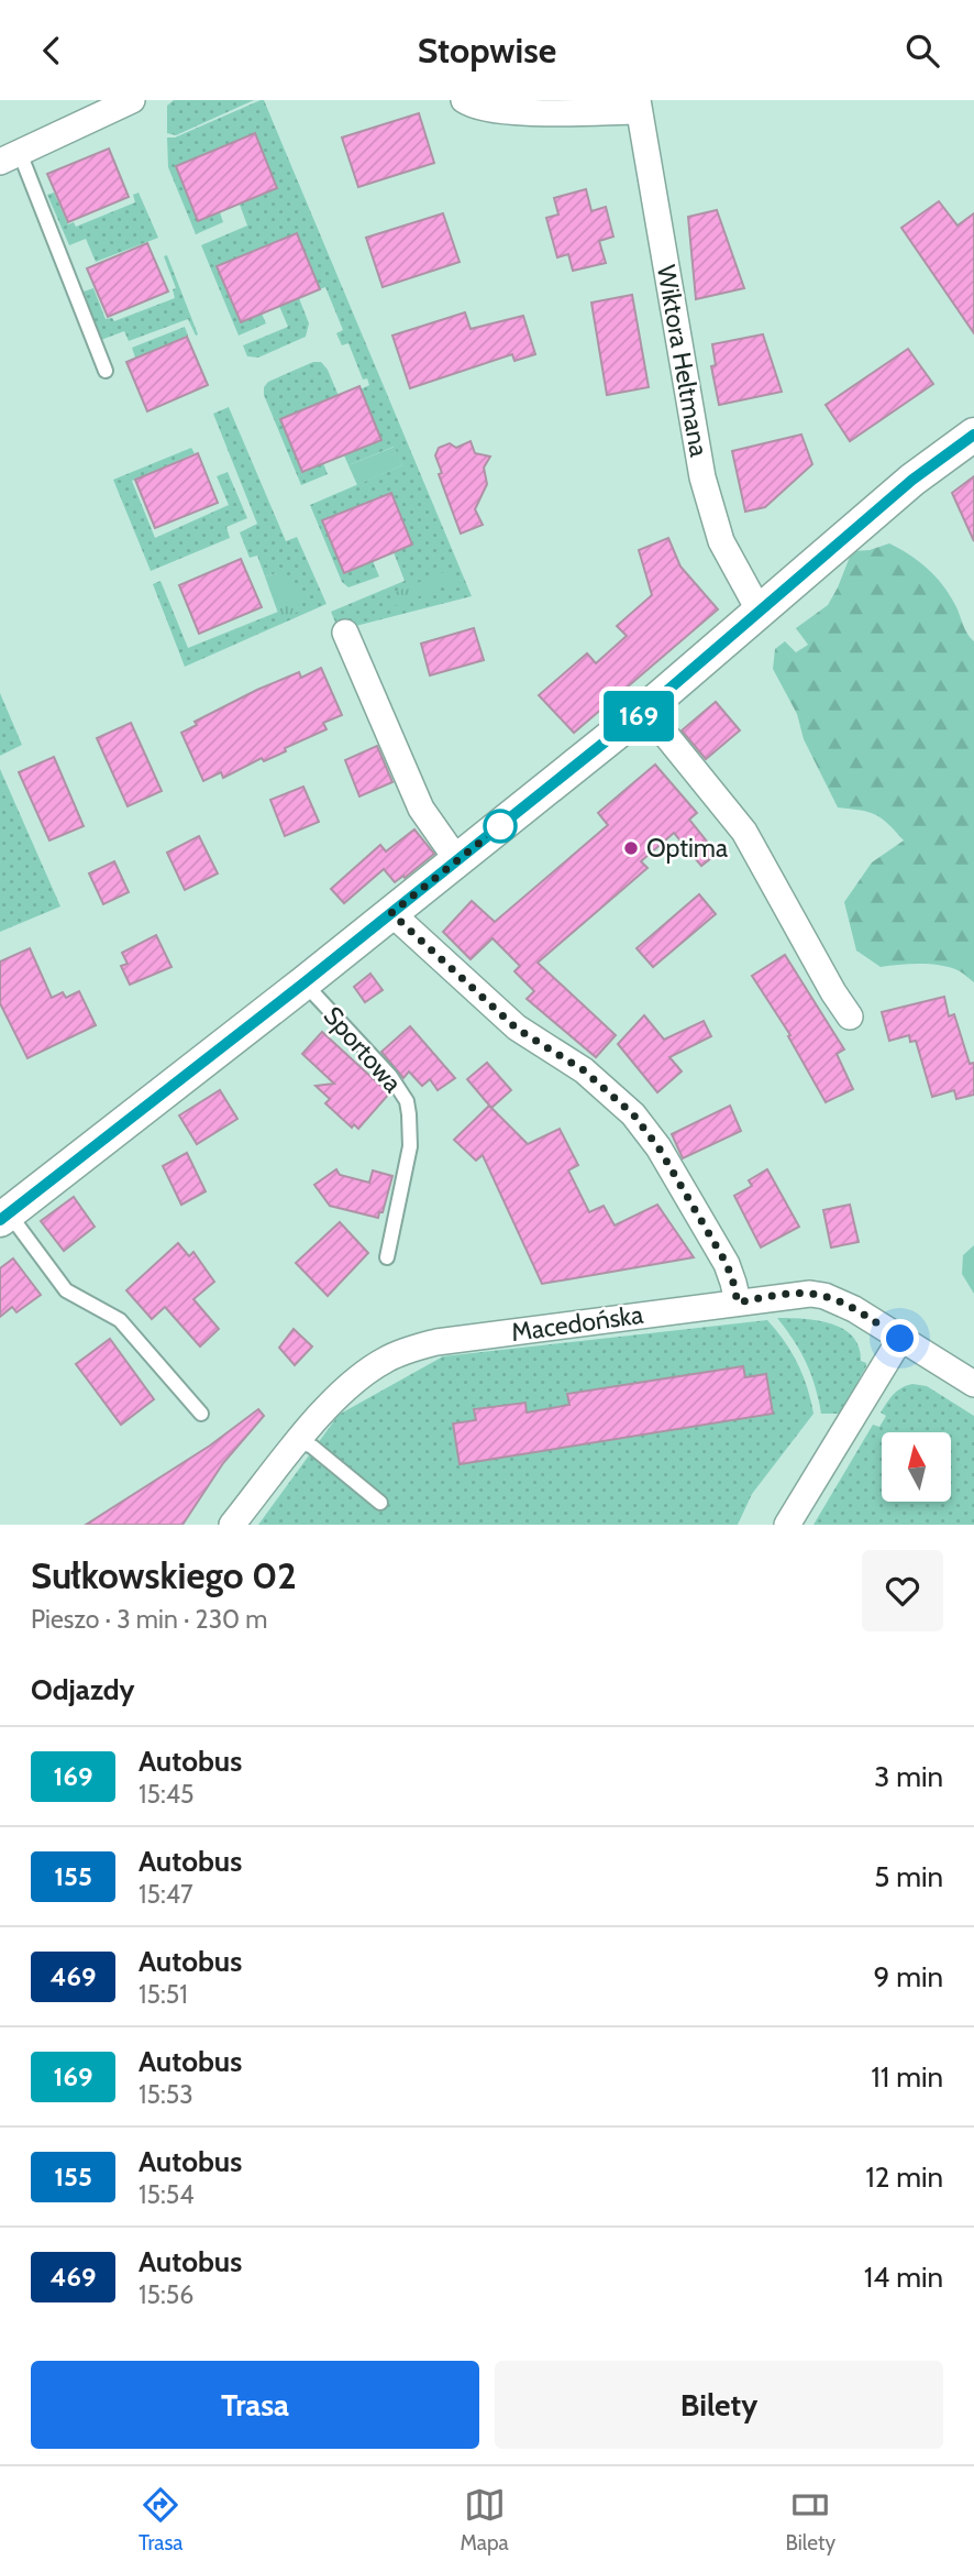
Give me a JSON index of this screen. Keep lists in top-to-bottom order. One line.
{"streets":{"street":["Wiktora Heltmana","Macedońska"],"lane":["Sportowa"]},"places":["Optima"],"lines":["bus line 169"],"north":"top","page":{"header":"Stopwise","on_map":"169","heading":[["Sułkowskiego 02","Pieszo · 3 min · 230 m"],"Odjazdy"],"list":[{"mark":"169","name":"Autobus","note":"15:45","value":"3 min"},{"mark":"155","name":"Autobus","note":"15:47","value":"5 min"},{"mark":"469","name":"Autobus","note":"15:51","value":"9 min"},{"mark":"169","name":"Autobus","note":"15:53","value":"11 min"},{"mark":"155","name":"Autobus","note":"15:54","value":"12 min"},{"mark":"469","name":"Autobus","note":"15:56","value":"14 min"}],"buttons":["Trasa","Bilety"],"tabs":["Trasa","Mapa","Bilety"]}}
